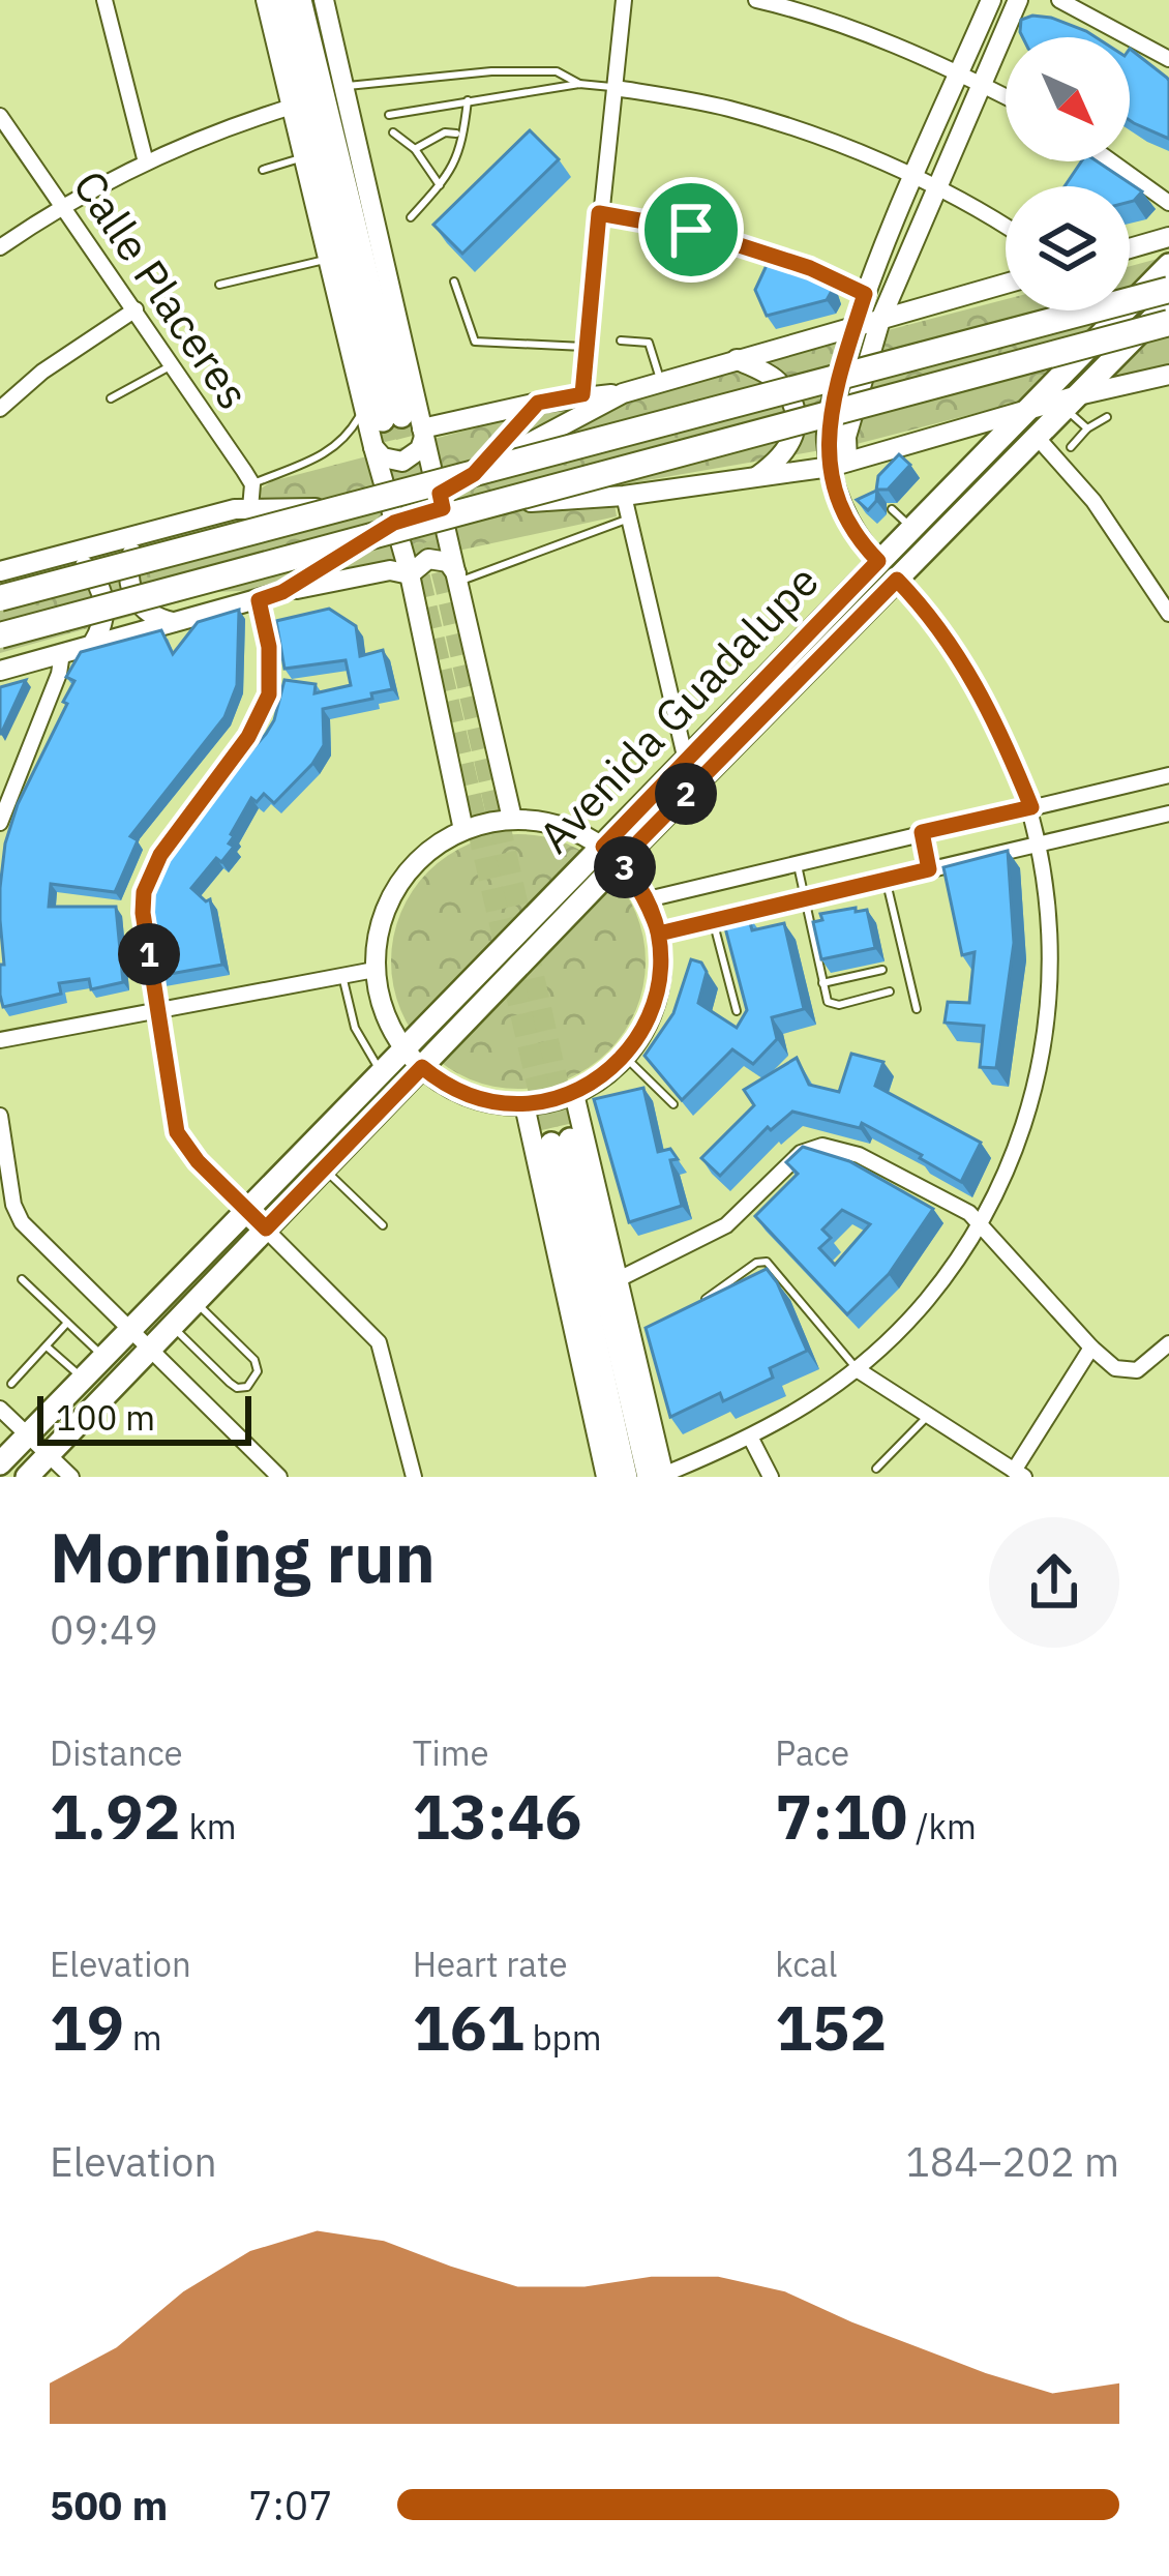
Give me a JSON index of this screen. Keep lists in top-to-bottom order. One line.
{"streets":{"main road":["Avenida Guadalupe"],"street":["Calle Placeres"]},"scale_bar":"100 m","north":"bottom right","page":{"pins":["2","3","1"],"scale":"100 m","heading":["Morning run","09:49"],"stats":[["Distance","1.92 km"],["Time","13:46"],["Pace","7:10 /km"],["Elevation","19 m"],["Heart rate","161 bpm"],["kcal","152"]],"chart":["Elevation","184–202 m"],"list":[{"name":"500 m","note":"7:07"}]}}
